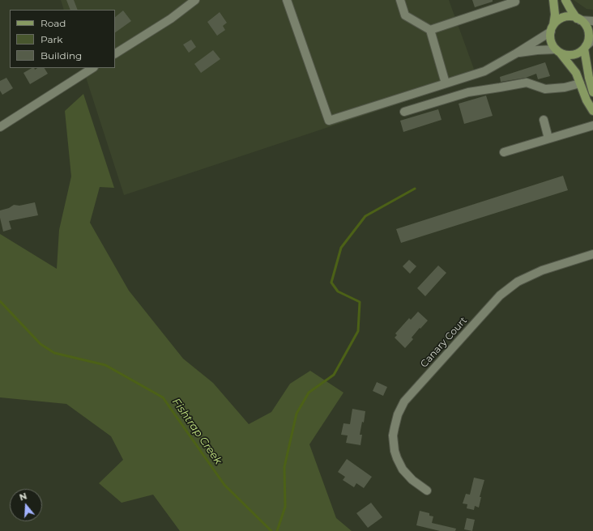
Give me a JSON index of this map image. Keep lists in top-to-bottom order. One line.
{"streets":{"street":["Canary Court"]},"water":["Fishtrap Creek"],"legend":["Road","Park","Building"],"north":"top"}
